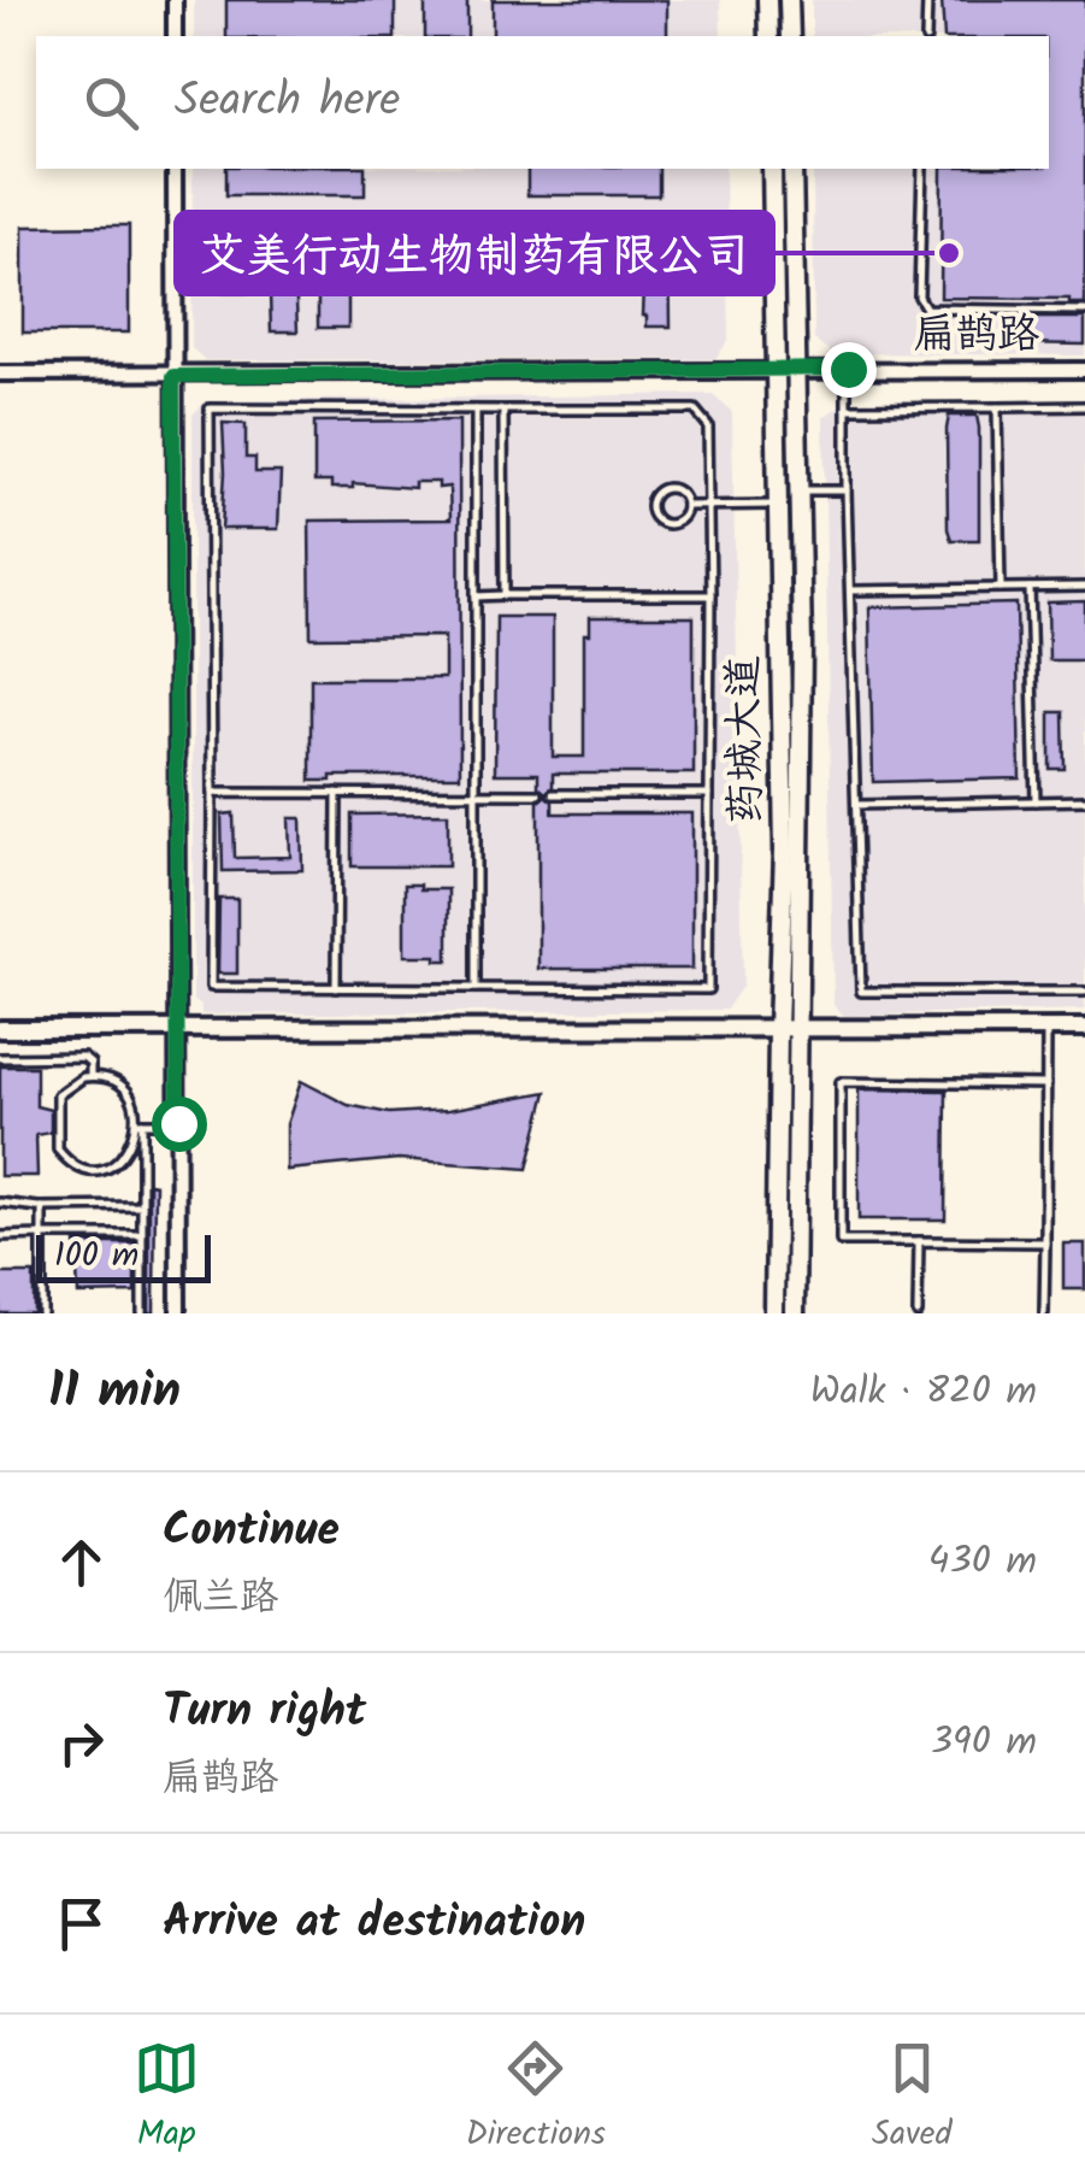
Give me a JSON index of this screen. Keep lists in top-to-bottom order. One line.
{"streets":{"main road":["药城大道"],"street":["扁鹊路"]},"crossings":[["扁鹊路","药城大道"]],"places":["艾美行动生物制药有限公司"],"scale_bar":"100 m","page":{"search":"Search here","scale":"100 m","heading":["11 min","Walk · 820 m"],"list":[["Continue","佩兰路","430 m"],["Turn right","扁鹊路","390 m"],"Arrive at destination"],"nav":["Map","Directions","Saved"]}}
